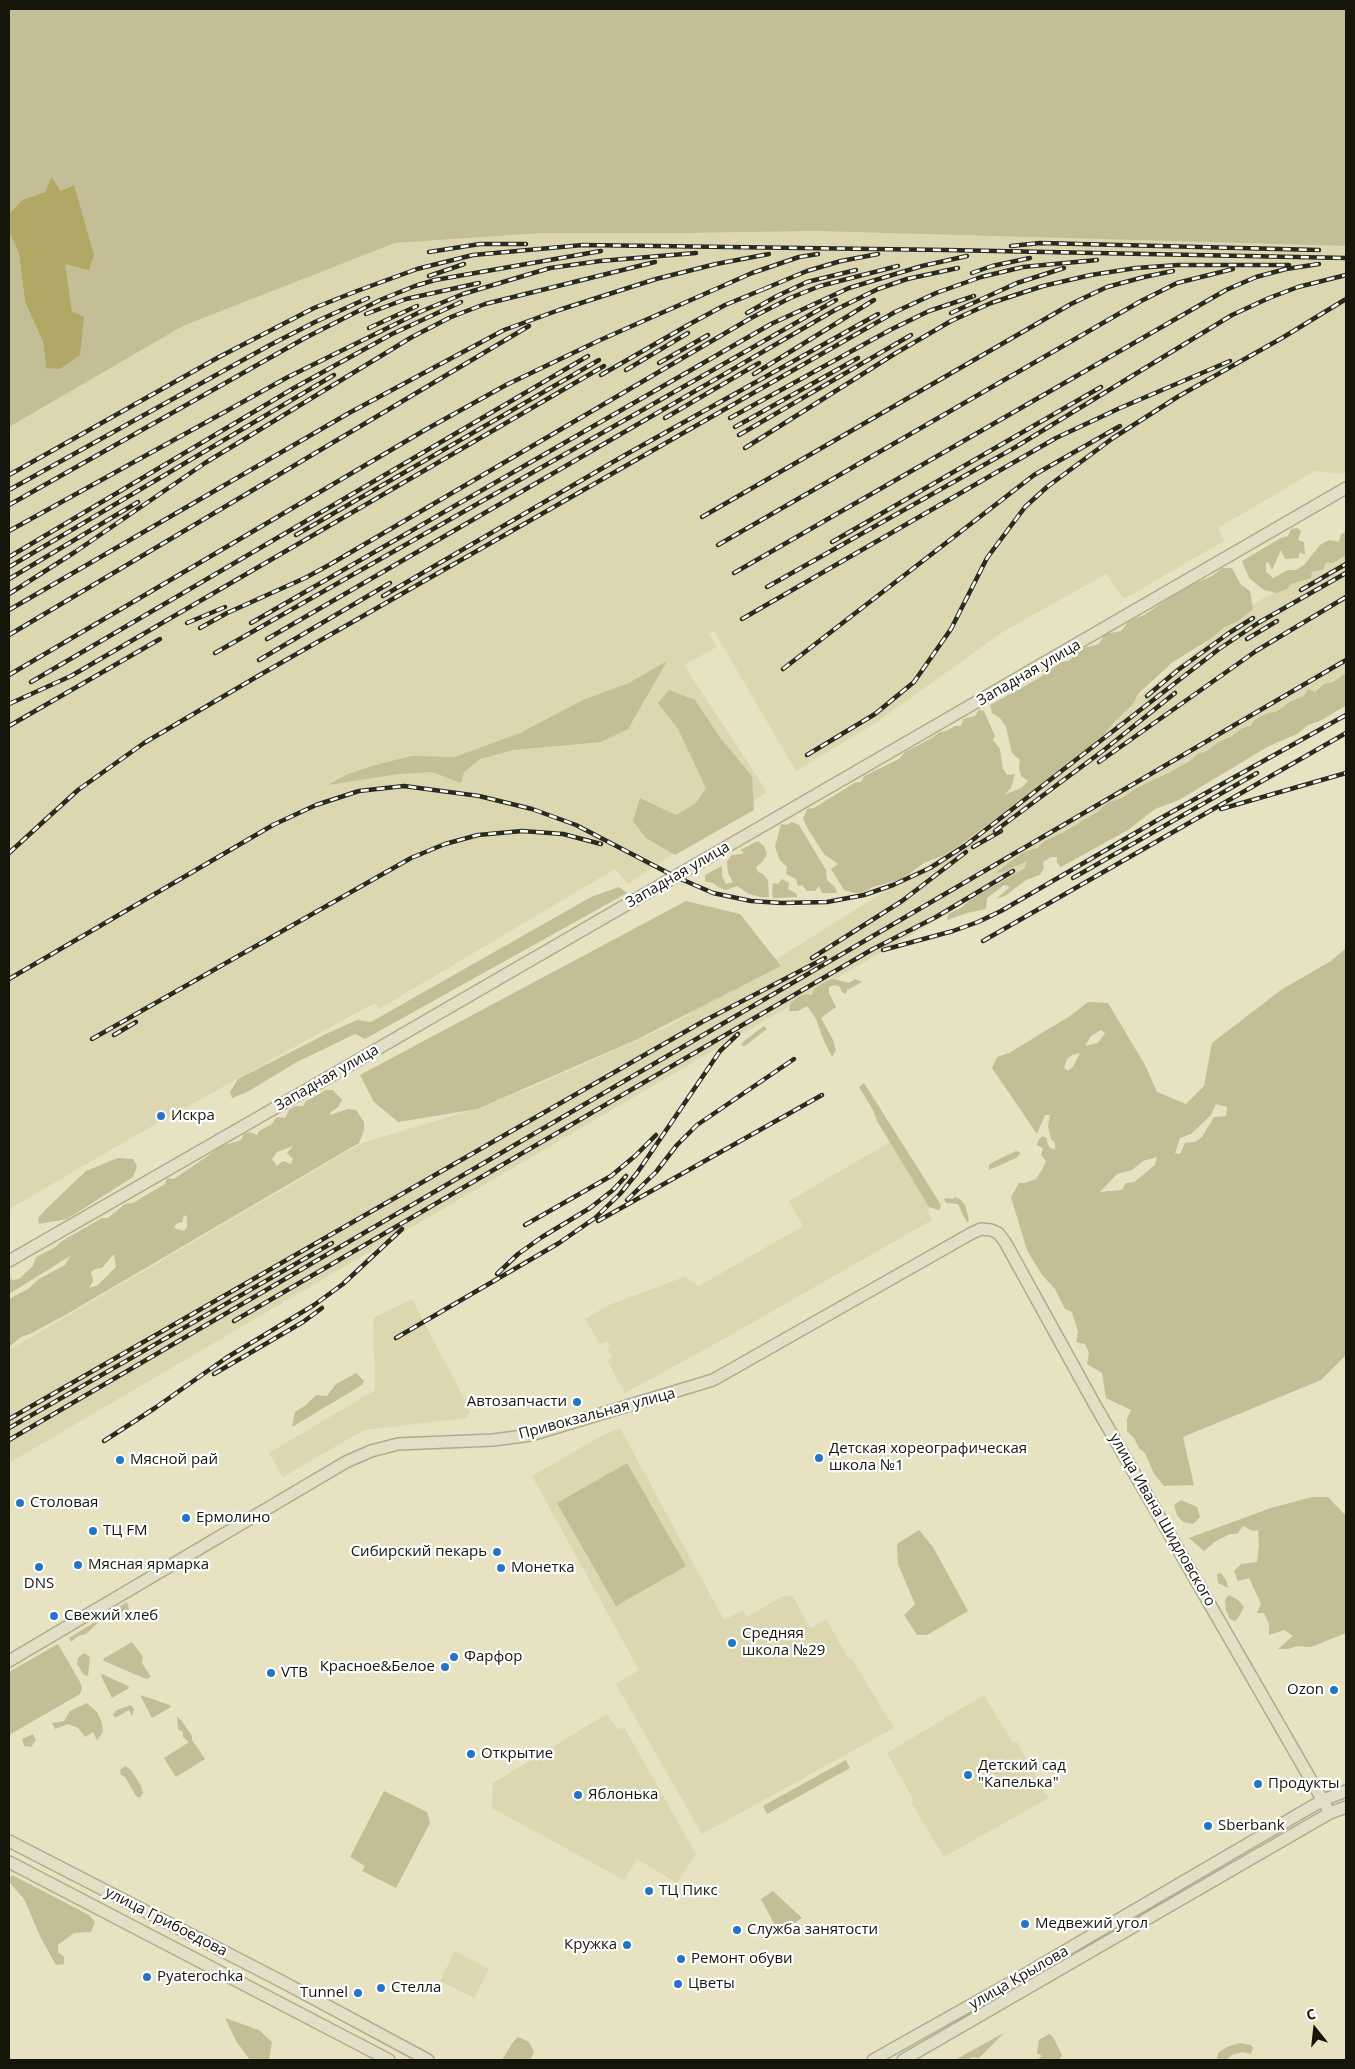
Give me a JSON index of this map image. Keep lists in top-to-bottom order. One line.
{"streets":{"street":["Западная улица","Привокзальная улица","улица Ивана Шидловского","улица Грибоедова","улица Крылова"]},"crossings":[["Привокзальная улица","улица Ивана Шидловского"],["улица Ивана Шидловского","улица Крылова"]],"places":["Искра","Автозапчасти","Детская хореографическая школа №1","Мясной рай","Столовая","Ермолино","ТЦ FM","Сибирский пекарь","Мясная ярмарка","DNS","Монетка","Свежий хлеб","Средняя школа №29","Фарфор","Красное&Белое","VTB","Ozon","Открытие","Детский сад \"Капелька\"","Продукты","Яблонька","Sberbank","ТЦ Пикс","Медвежий угол","Служба занятости","Кружка","Ремонт обуви","Pyaterochka","Цветы","Стелла","Tunnel"],"north":"top"}
